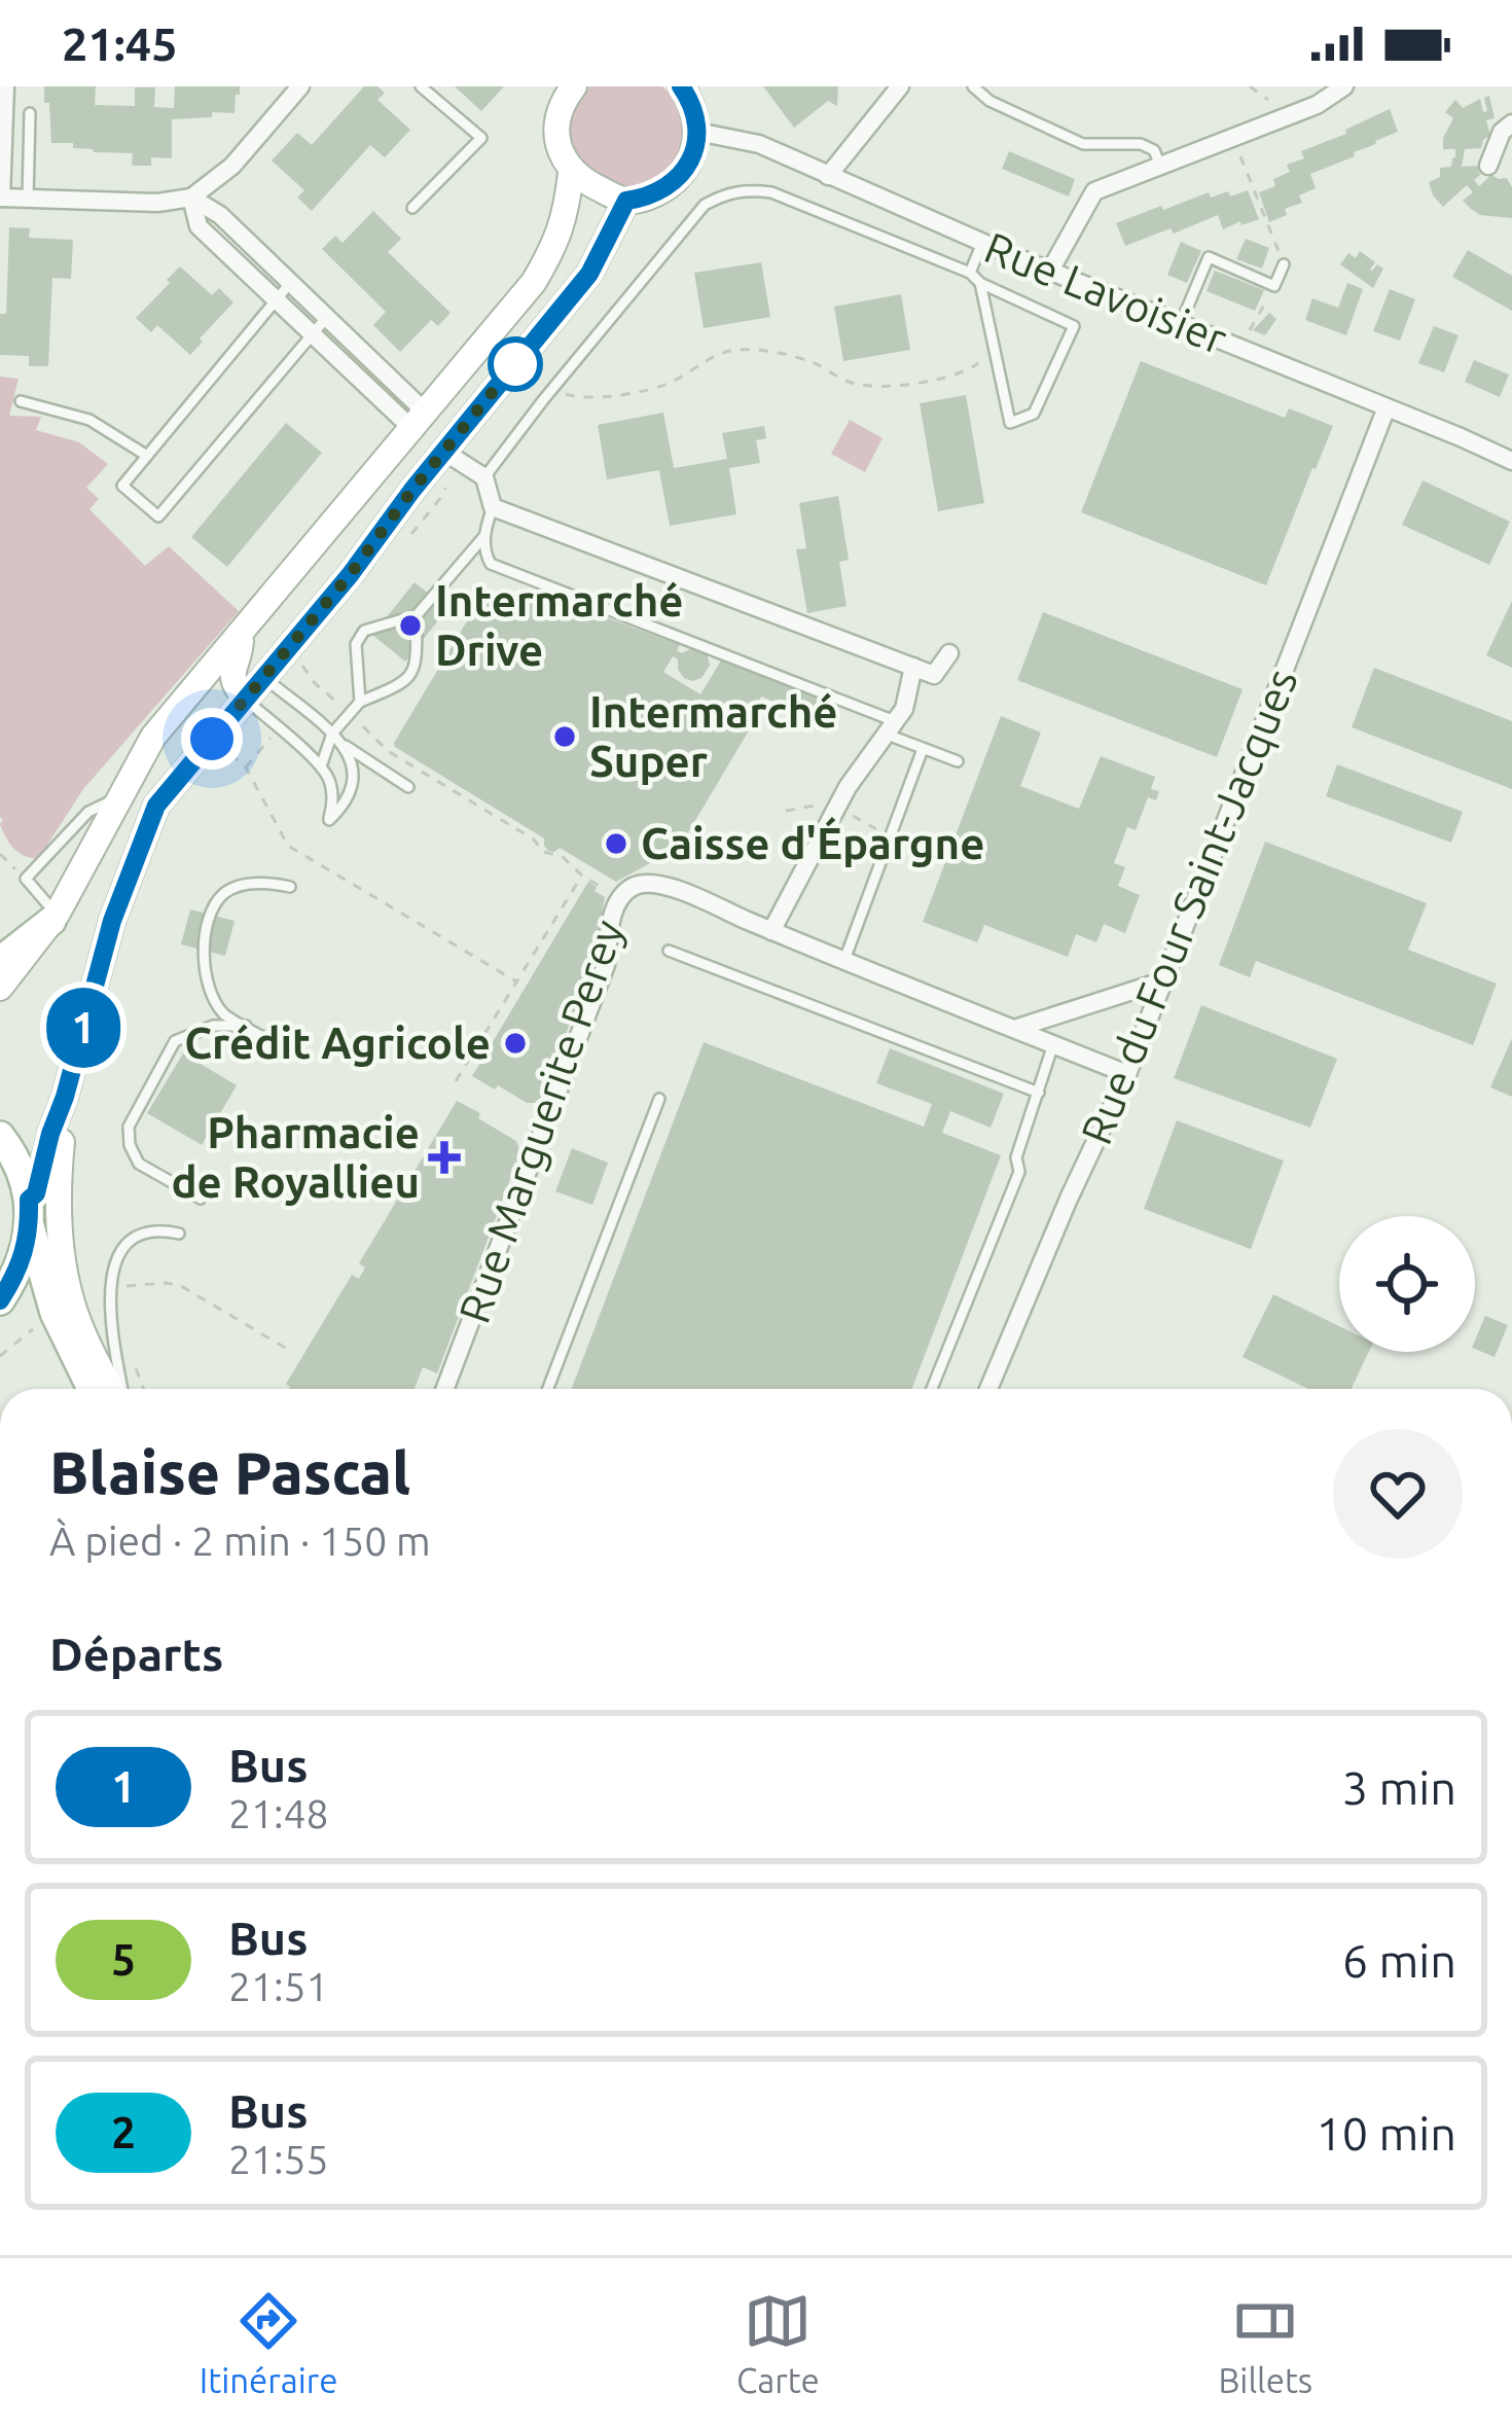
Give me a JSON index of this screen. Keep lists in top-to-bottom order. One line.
{"streets":{"street":["Rue Lavoisier","Rue du Four Saint-Jacques","Rue Marguerite Perey"]},"crossings":[["Rue Lavoisier","Rue du Four Saint-Jacques"],["Rue du Four Saint-Jacques","Rue Marguerite Perey"]],"places":{"other":["Intermarché Drive","Intermarché Super","Caisse d'Épargne","Crédit Agricole"],"health":["Pharmacie de Royallieu"]},"lines":["bus line 1"],"page":{"status":"21:45","on_map":"1","heading":[["Blaise Pascal","À pied · 2 min · 150 m"],"Départs"],"list":[{"mark":"1","name":"Bus","note":"21:48","value":"3 min"},{"mark":"5","name":"Bus","note":"21:51","value":"6 min"},{"mark":"2","name":"Bus","note":"21:55","value":"10 min"}],"tabs":["Itinéraire","Carte","Billets"]}}
